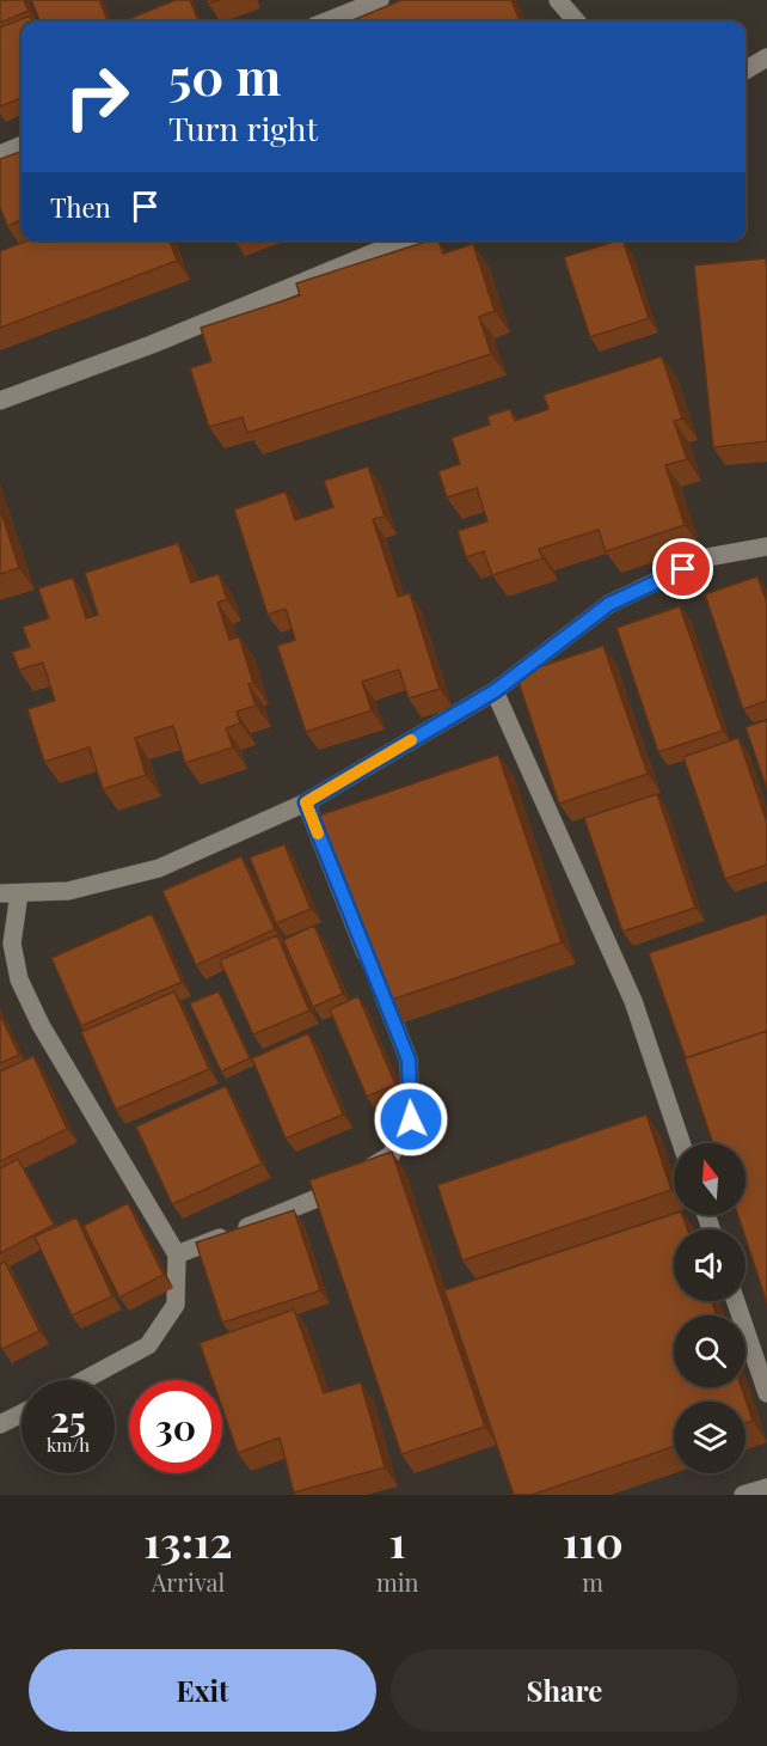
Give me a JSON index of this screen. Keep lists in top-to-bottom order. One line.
{"north":"top","page":{"turn":["50 m","Turn right"],"then":"Then","speed":"25 km/h","limit":"30","eta":["13:12","Arrival","1","min","110","m"],"buttons":["Exit","Share"]}}
